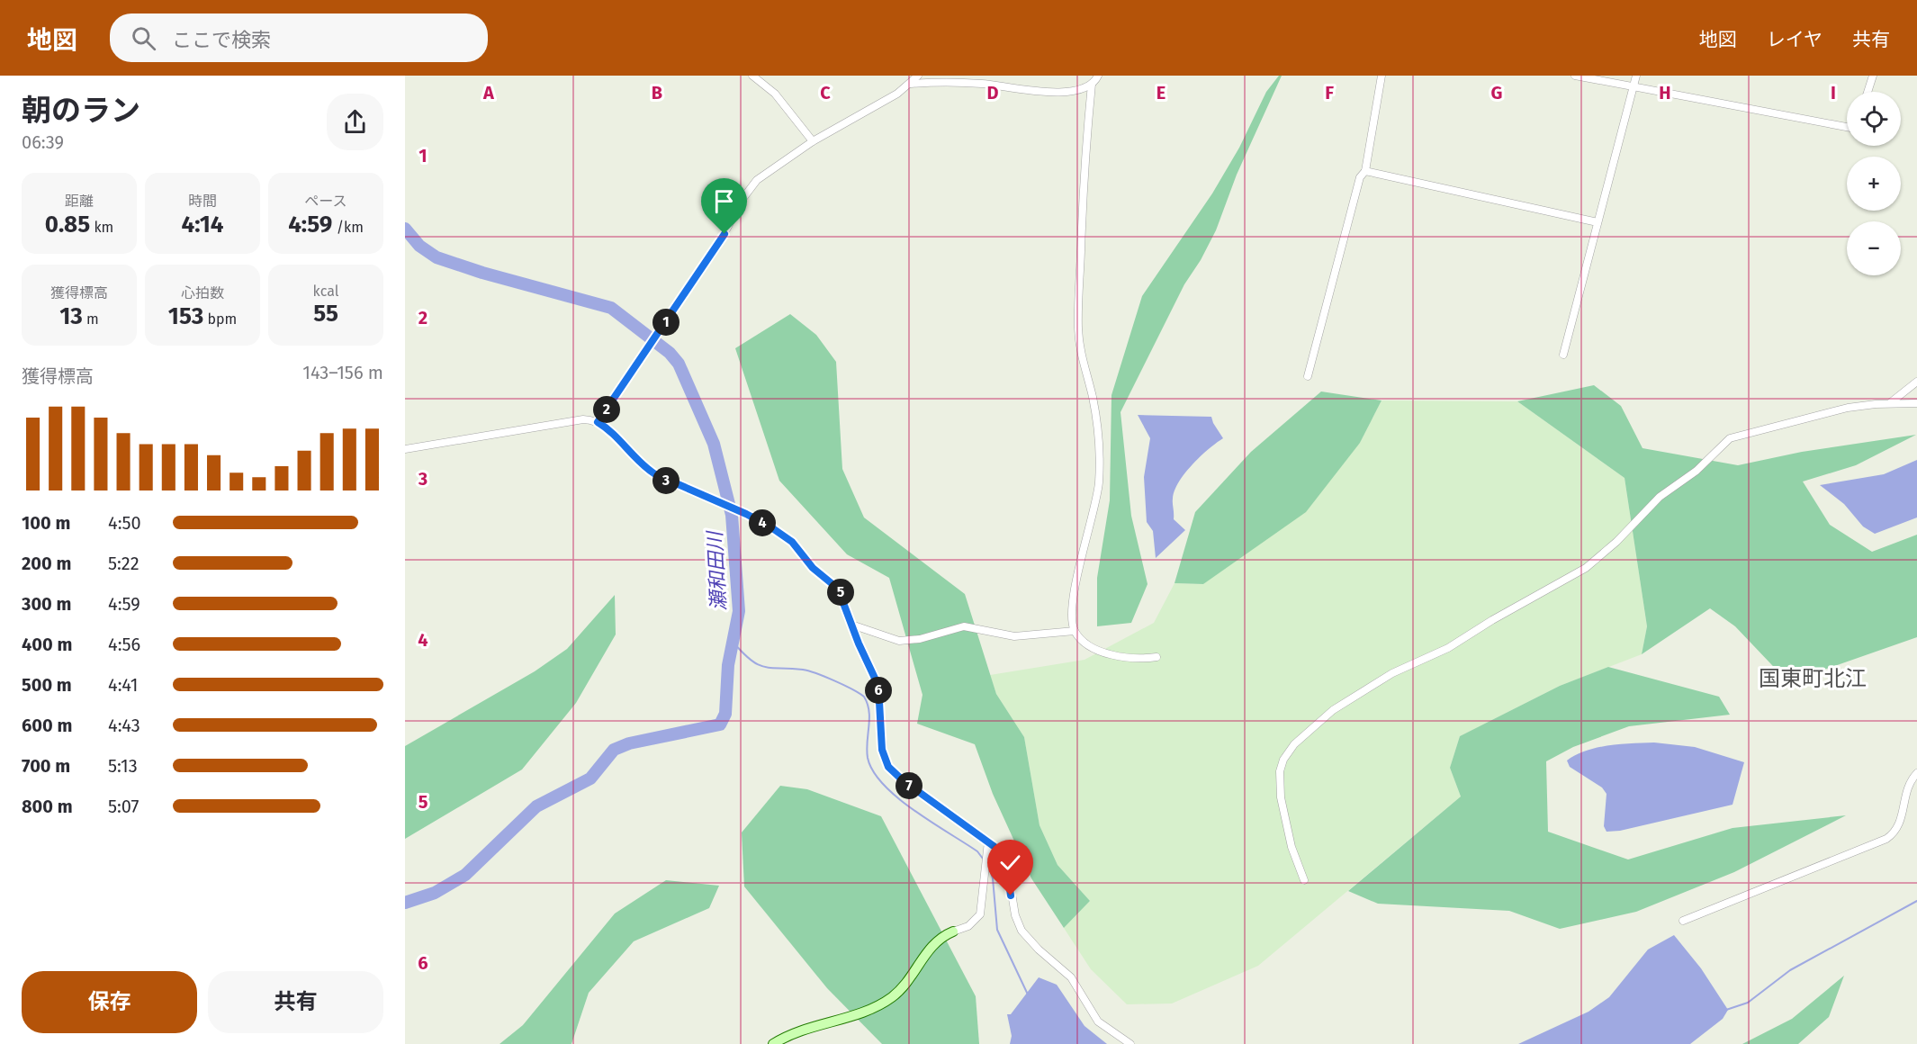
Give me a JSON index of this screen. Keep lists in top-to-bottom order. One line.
{"districts":["国東町北江"],"water":["瀬和田川"],"page":{"header":"地図","search":"ここで検索","nav":["地図","レイヤ","共有"],"heading":["朝のラン","06:39"],"map_buttons":["+","−"],"stats":[["距離","0.85 km"],["時間","4:14"],["ペース","4:59 /km"],["獲得標高","13 m"],["心拍数","153 bpm"],["kcal","55"]],"pins":["1","2","3","4","5","6","7"],"chart":["獲得標高","143–156 m"],"list":[{"name":"100 m","note":"4:50"},{"name":"200 m","note":"5:22"},{"name":"300 m","note":"4:59"},{"name":"400 m","note":"4:56"},{"name":"500 m","note":"4:41"},{"name":"600 m","note":"4:43"},{"name":"700 m","note":"5:13"},{"name":"800 m","note":"5:07"}],"buttons":["保存","共有"]},"grid":{"columns":["A","B","C","D","E","F","G","H","I"],"rows":["1","2","3","4","5","6"]}}
